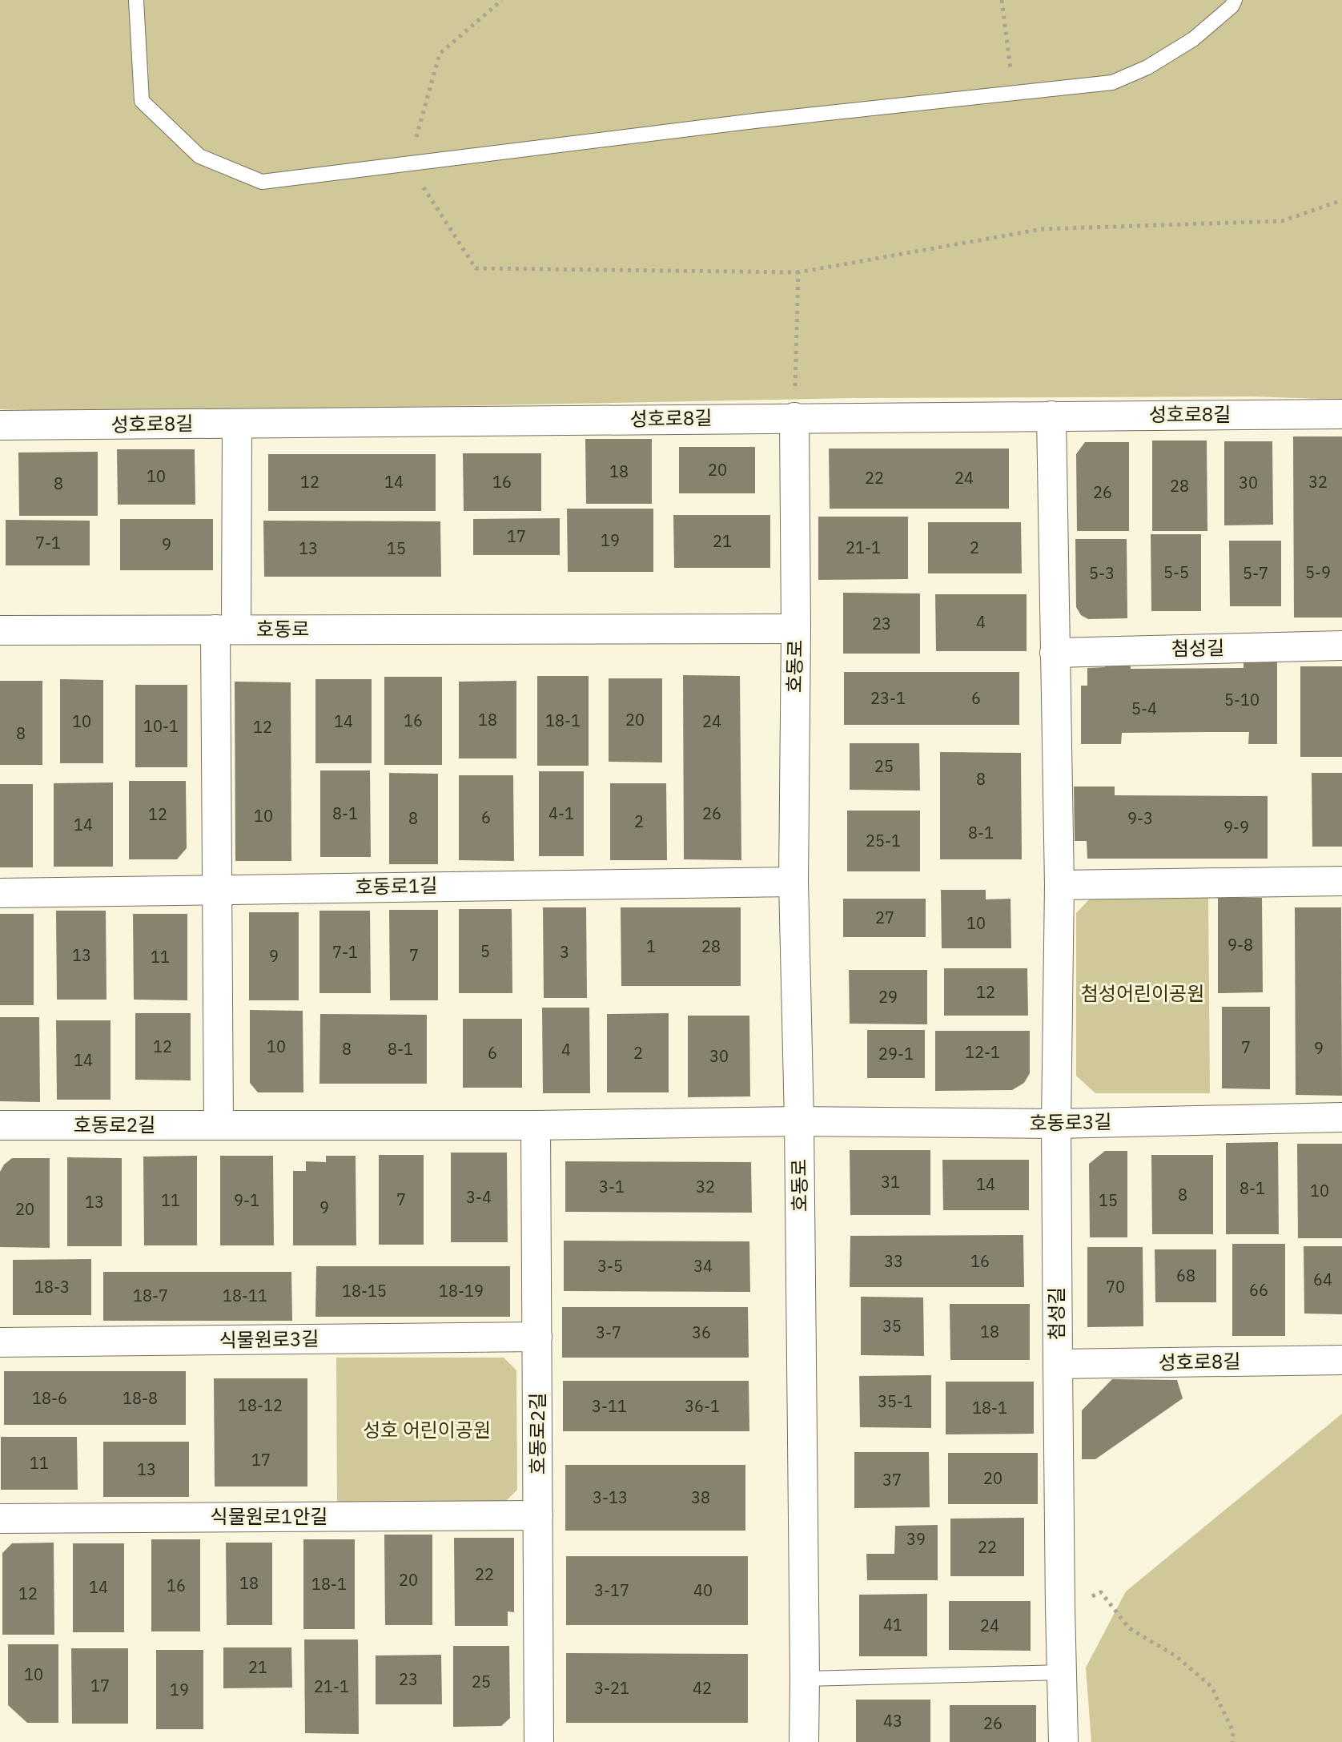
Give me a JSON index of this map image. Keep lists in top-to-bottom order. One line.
{"streets":{"street":["성호로8길","호동로","첨성길","호동로1길","호동로3길","호동로2길","식물원로3길","식물원로1안길"]},"crossings":[["성호로8길","호동로"],["성호로8길","첨성길"],["호동로","호동로1길"],["호동로","호동로3길"],["호동로","호동로2길"],["첨성길","호동로3길"],["호동로3길","호동로2길"],["호동로2길","식물원로3길"],["호동로2길","식물원로1안길"]],"parks":["첨성어린이공원","성호 어린이공원"],"house_numbers":["20","18","10","22","24","12","14","16","32","30","8","28","26","17","19","21","7-1","9","21-1","2","13","15","5-5","5-9","5-3","5-7","4","23","23-1","6","5-10","5-4","18","20","16","18-1","10","14","24","10-1","12","8","25","8","8-1","4-1","26","12","10","6","8","9-3","2","14","9-9","8-1","25-1","27","10","9-8","1","28","5","7-1","3","13","7","9","11","12","29","12","10","7","9","8","8-1","4","12-1","6","2","29-1","30","14","31","14","3-1","32","8-1","10","8","3-4","7","11","9-1","15","13","9","20","33","16","3-5","34","68","64","18-3","70","66","18-15","18-19","18-7","18-11","35","18","3-7","36","18-6","18-8","35-1","18-12","3-11","36-1","18-1","17","11","13","20","37","3-13","38","39","22","22","20","18","18-1","16","14","3-17","40","12","41","24","21","10","23","25","17","21-1","3-21","42","19","43","26"]}
